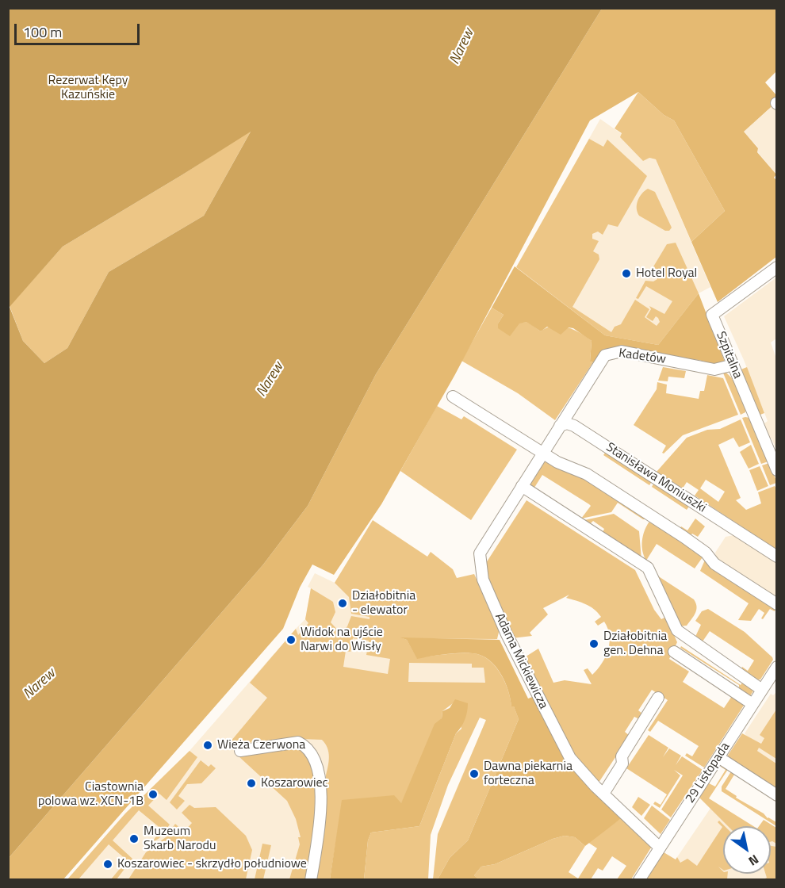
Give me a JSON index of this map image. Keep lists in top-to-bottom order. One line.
{"streets":{"street":["Szpitalna","Kadetów","Stanisława Moniuszki","Adama Mickiewicza","29 Listopada"]},"crossings":[["Szpitalna","Kadetów"],["Kadetów","Stanisława Moniuszki"],["Adama Mickiewicza","29 Listopada"]],"water":["Narew"],"parks":["Rezerwat Kępy Kazuńskie"],"places":["Hotel Royal","Działobitnia - elewator","Widok na ujście Narwi do Wisły","Działobitnia gen. Dehna","Wieża Czerwona","Dawna piekarnia forteczna","Koszarowiec","Ciastownia polowa wz. XCN-1B","Muzeum Skarb Narodu","Koszarowiec - skrzydło południowe"],"scale_bar":"100 m","north":"bottom right"}
